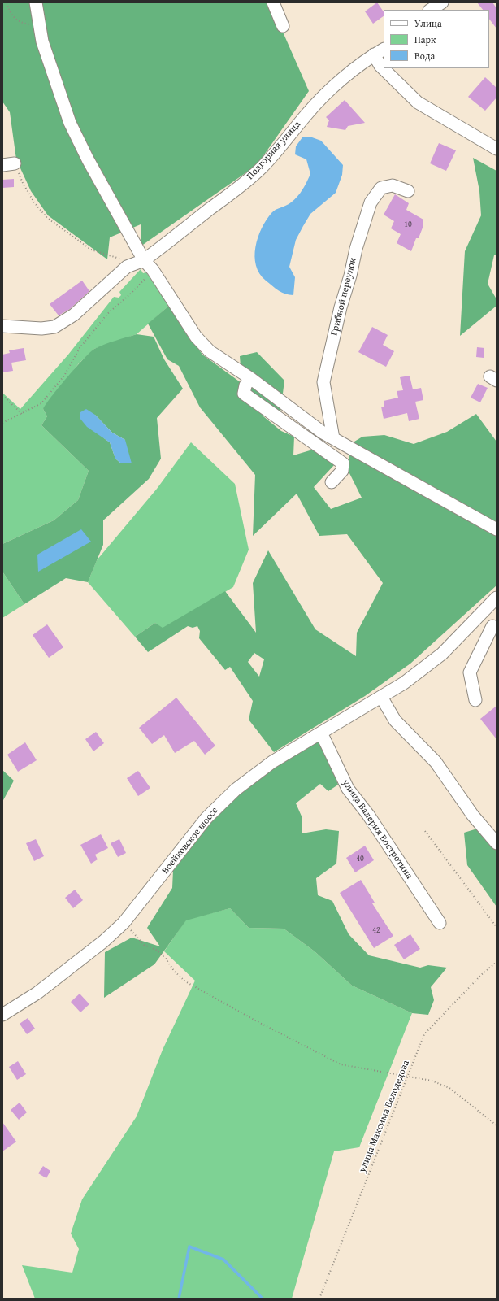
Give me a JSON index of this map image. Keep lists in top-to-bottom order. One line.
{"streets":{"street":["Подгорная улица","Грибной переулок","улица Валерия Востротина","Воейковское шоссе"],"path":["улица Максима Белодедова"]},"crossings":[["улица Валерия Востротина","Воейковское шоссе"]],"house_numbers":["10","40","42"],"legend":["Улица","Парк","Вода"]}
